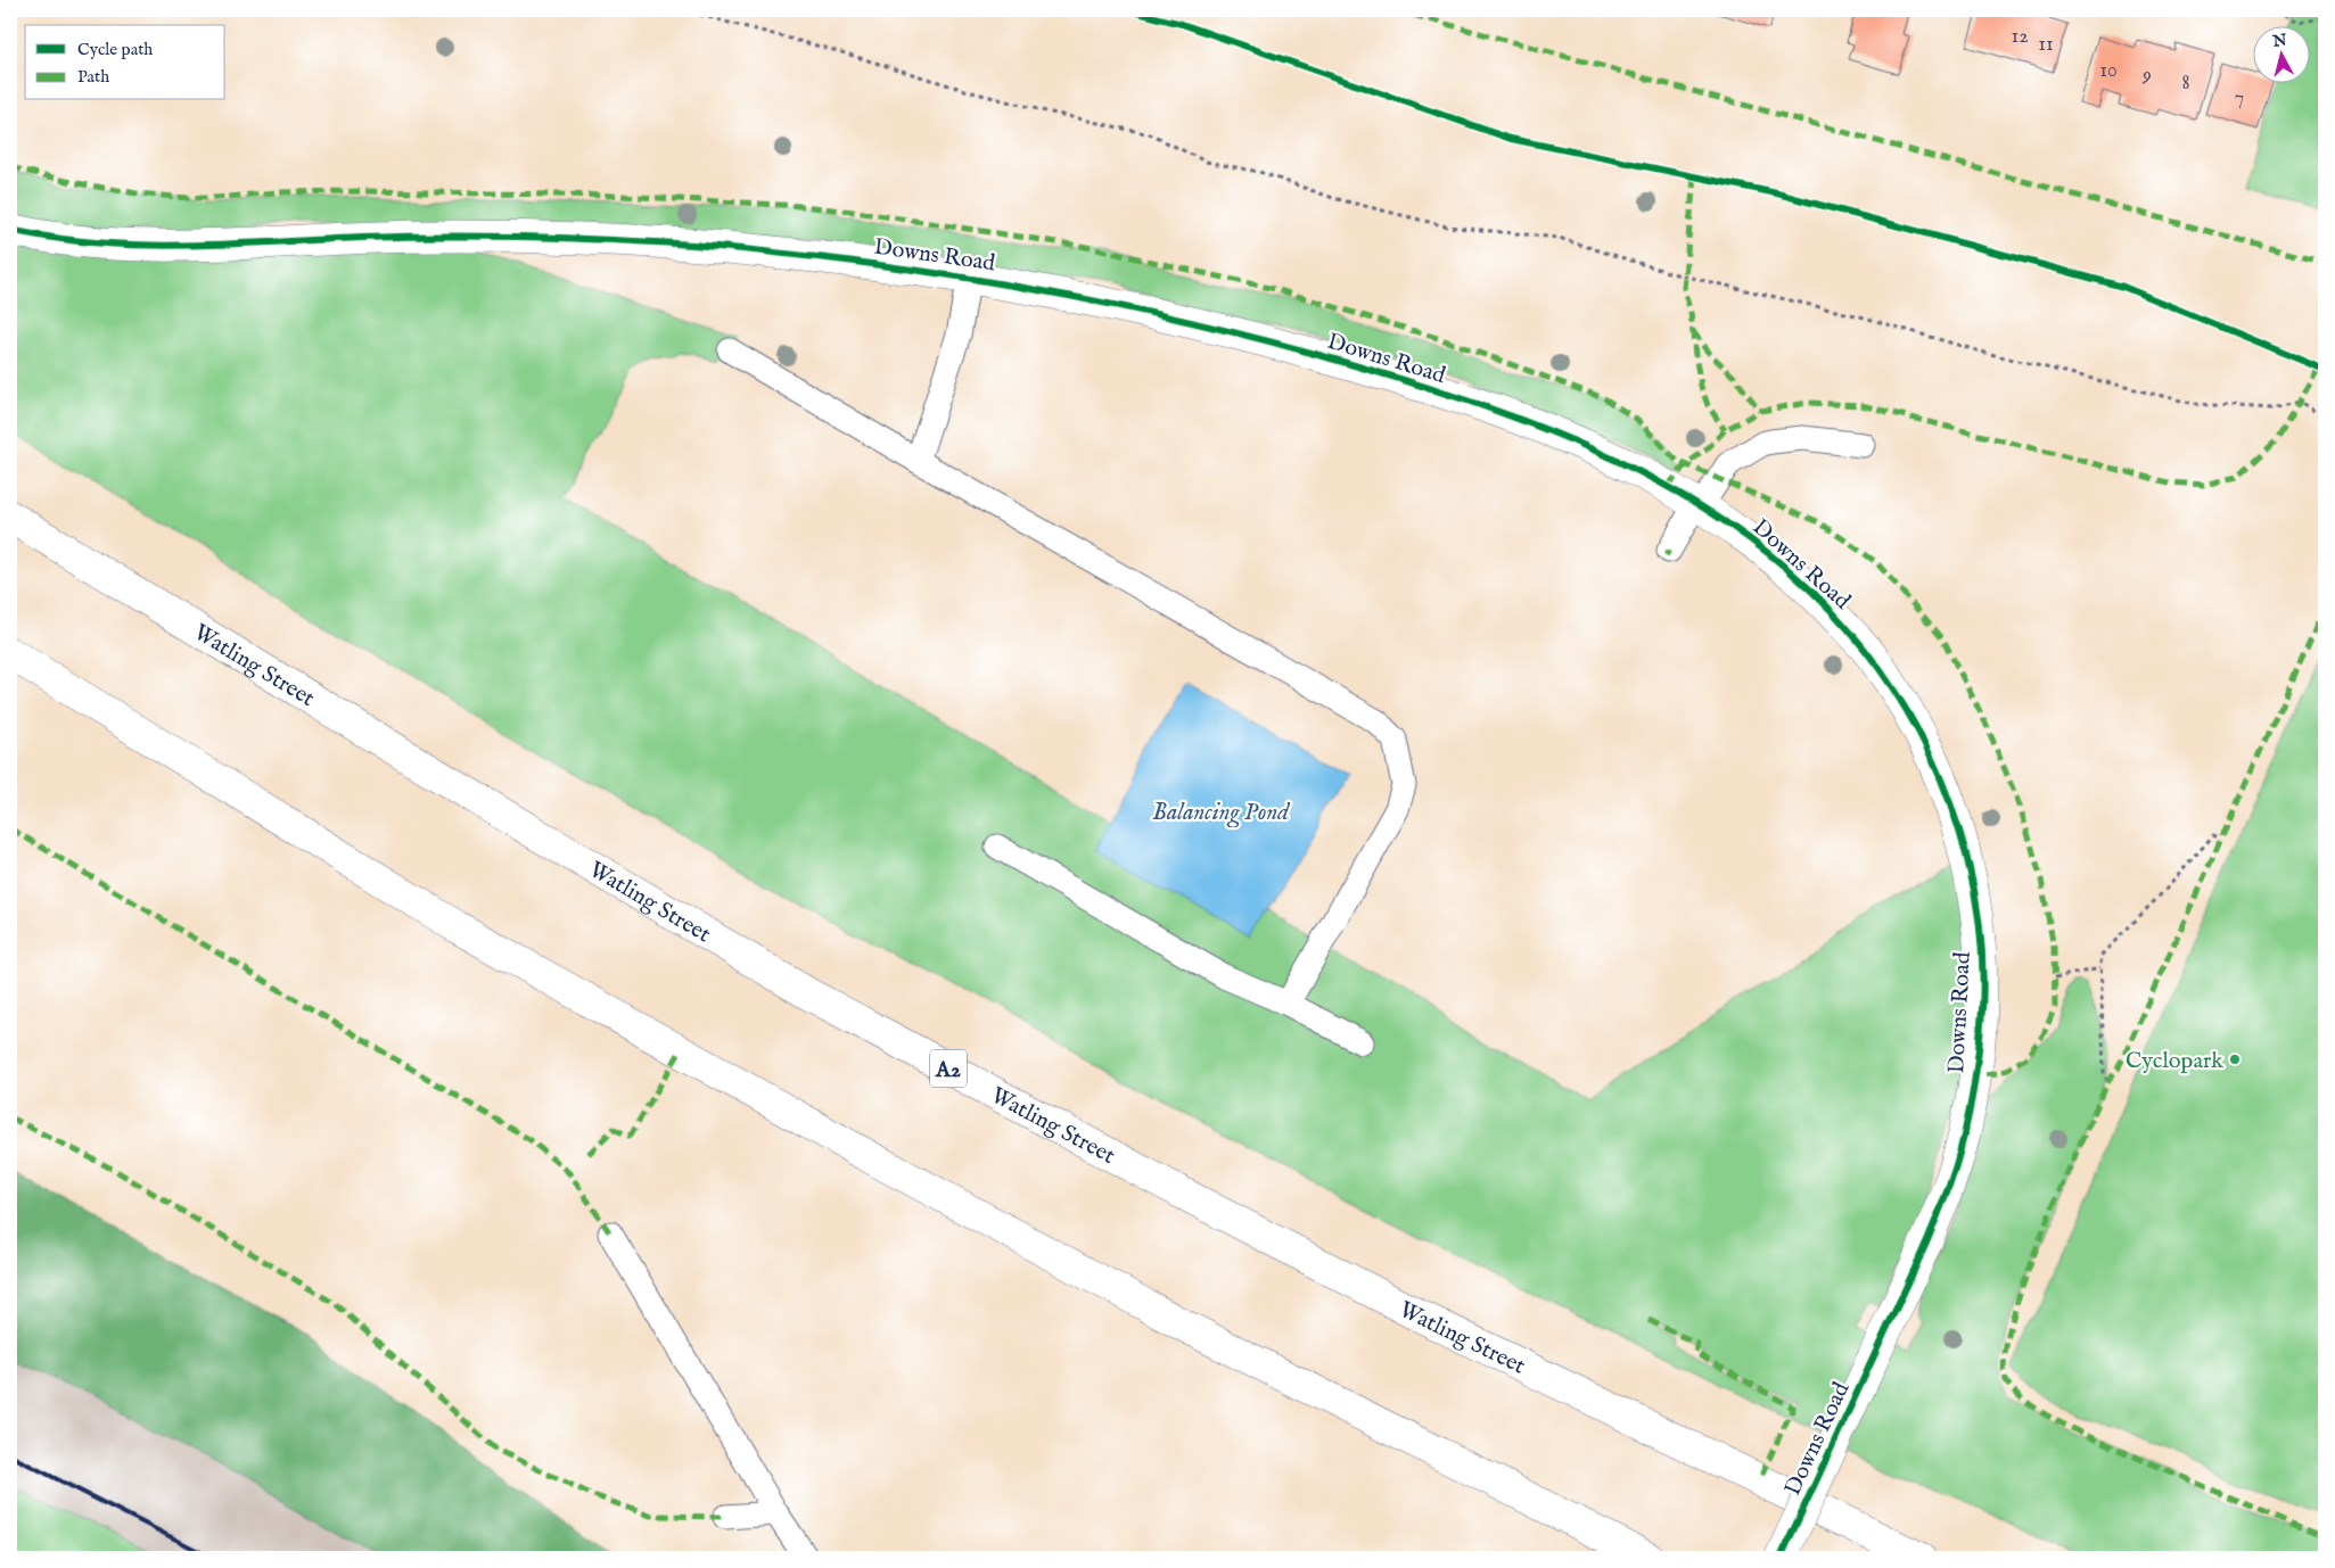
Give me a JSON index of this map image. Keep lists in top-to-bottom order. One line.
{"streets":{"main road":["Downs Road","Watling Street","A2"]},"water":["Balancing Pond"],"places":["Cyclopark"],"house_numbers":["12","11","10","9","8","7"],"legend":["Cycle path","Path"],"north":"top"}
